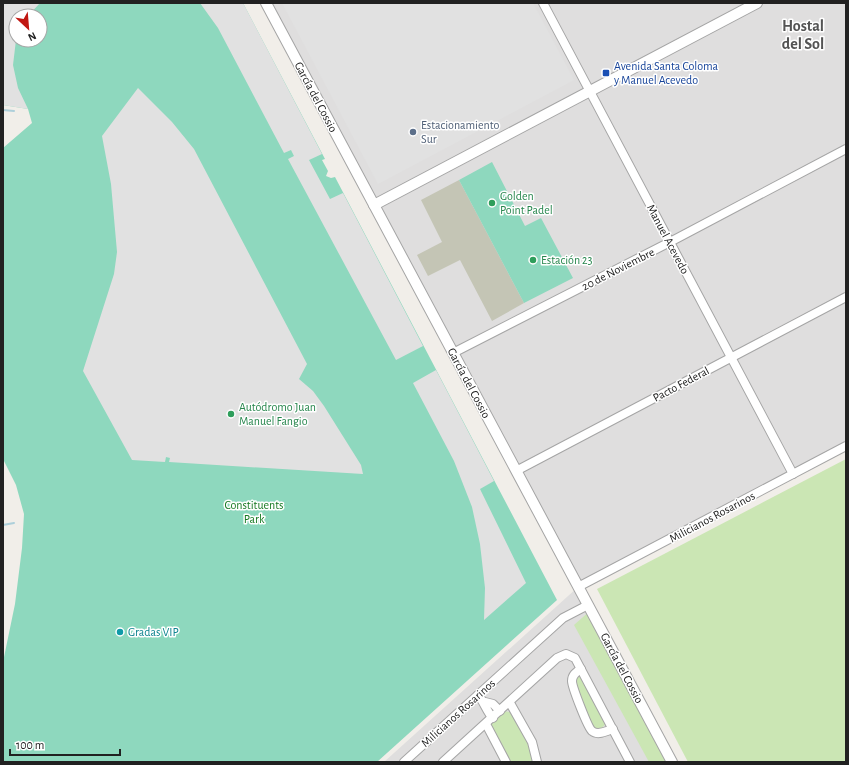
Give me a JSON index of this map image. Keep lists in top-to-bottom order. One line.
{"streets":{"street":["García del Cossio","Manuel Acevedo","20 de Noviembre","Pacto Federal","Milicianos Rosarinos"]},"crossings":[["García del Cossio","20 de Noviembre"],["García del Cossio","Pacto Federal"],["García del Cossio","Milicianos Rosarinos"],["Manuel Acevedo","20 de Noviembre"],["Manuel Acevedo","Pacto Federal"],["Manuel Acevedo","Milicianos Rosarinos"]],"districts":["Hostal del Sol"],"parks":["Constituents Park"],"places":{"transit":["Avenida Santa Coloma y Manuel Acevedo"],"other":["Estacionamiento Sur","Golden Point Padel","Estación 23","Autódromo Juan Manuel Fangio","Gradas VIP"]},"scale_bar":"100 m","north":"bottom right"}
